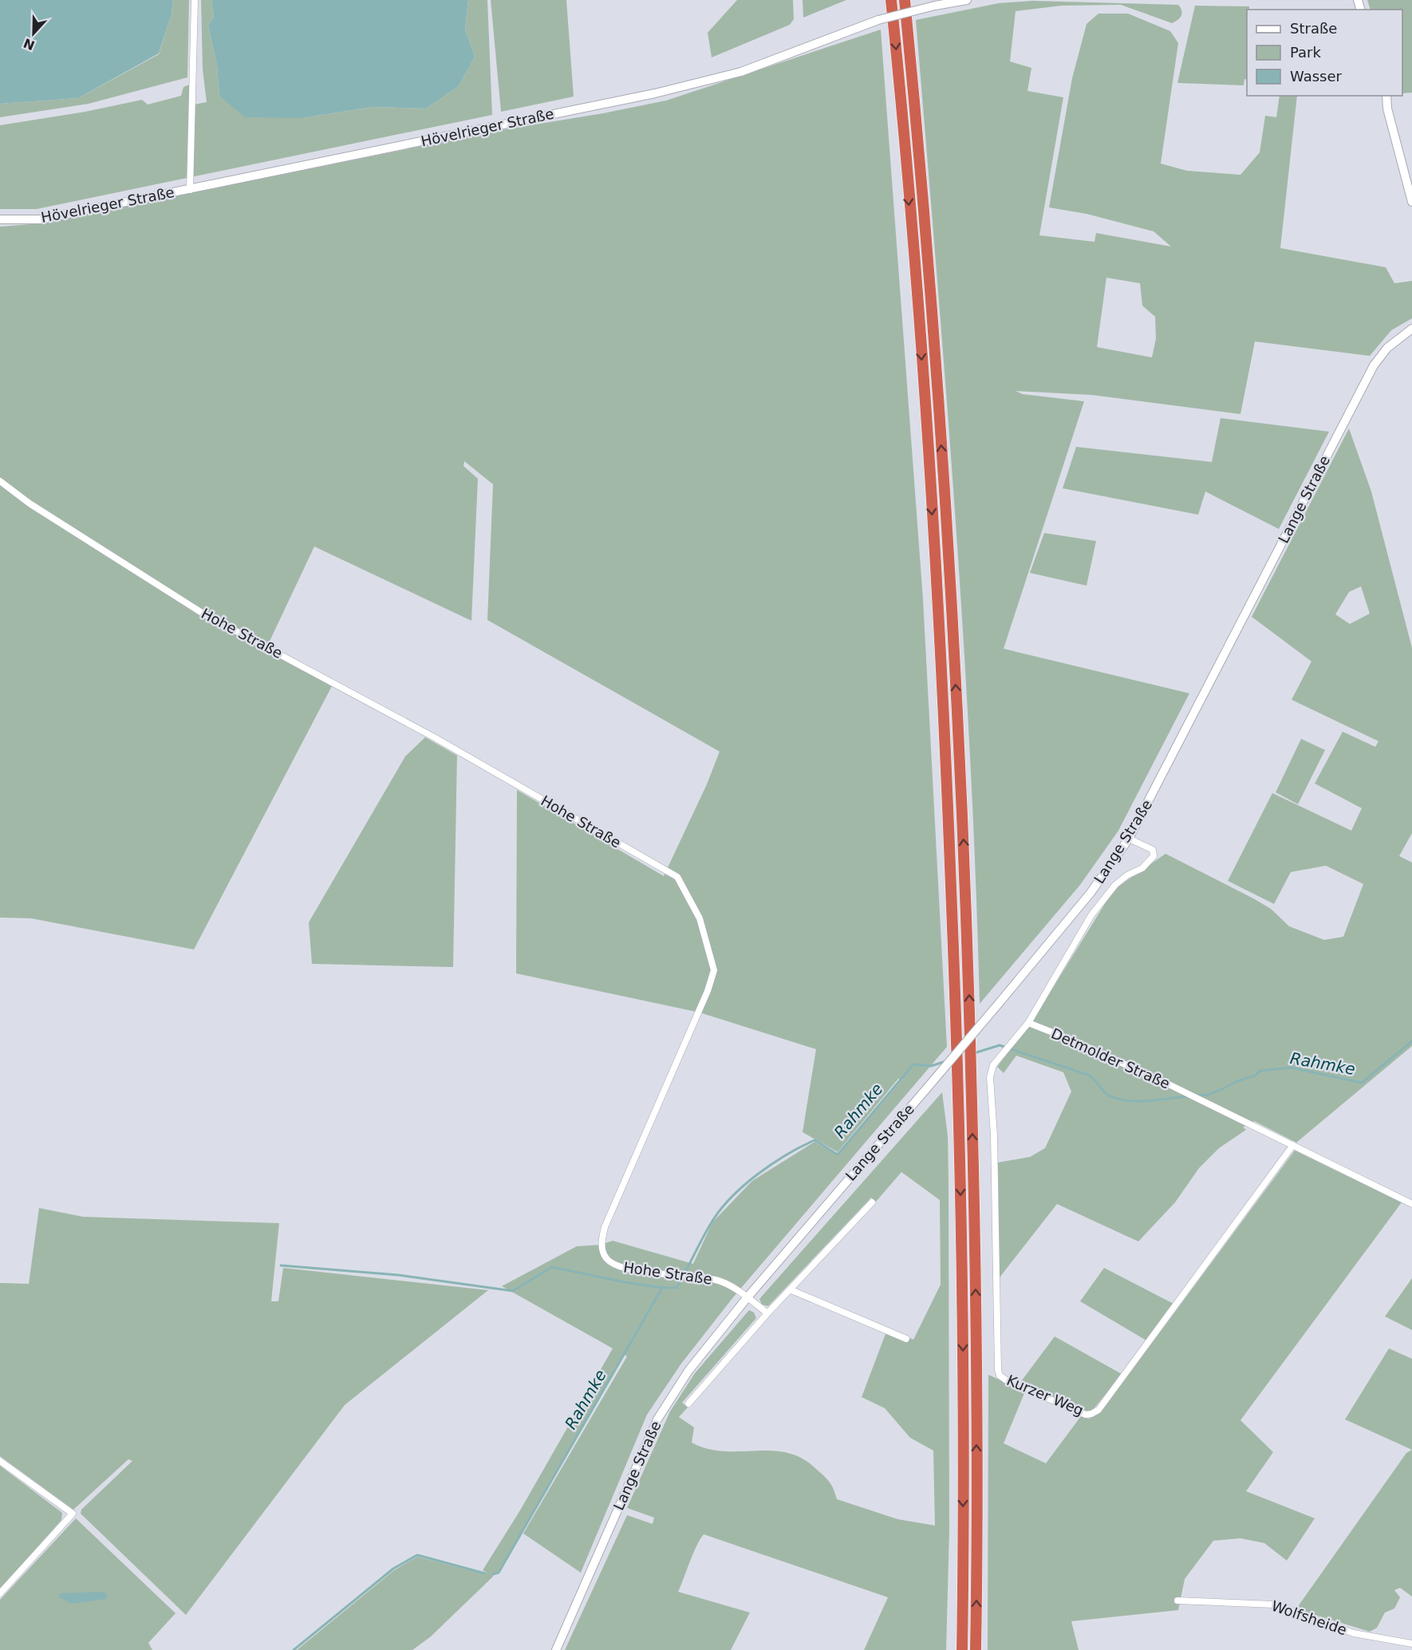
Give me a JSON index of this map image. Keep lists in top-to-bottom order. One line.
{"streets":{"street":["Hövelrieger Straße","Lange Straße","Hohe Straße","Detmolder Straße","Kurzer Weg","Wolfsheide"]},"crossings":[["Lange Straße","Hohe Straße"],["Detmolder Straße","Kurzer Weg"]],"water":["Rahmke"],"legend":["Straße","Park","Wasser"],"north":"bottom"}
